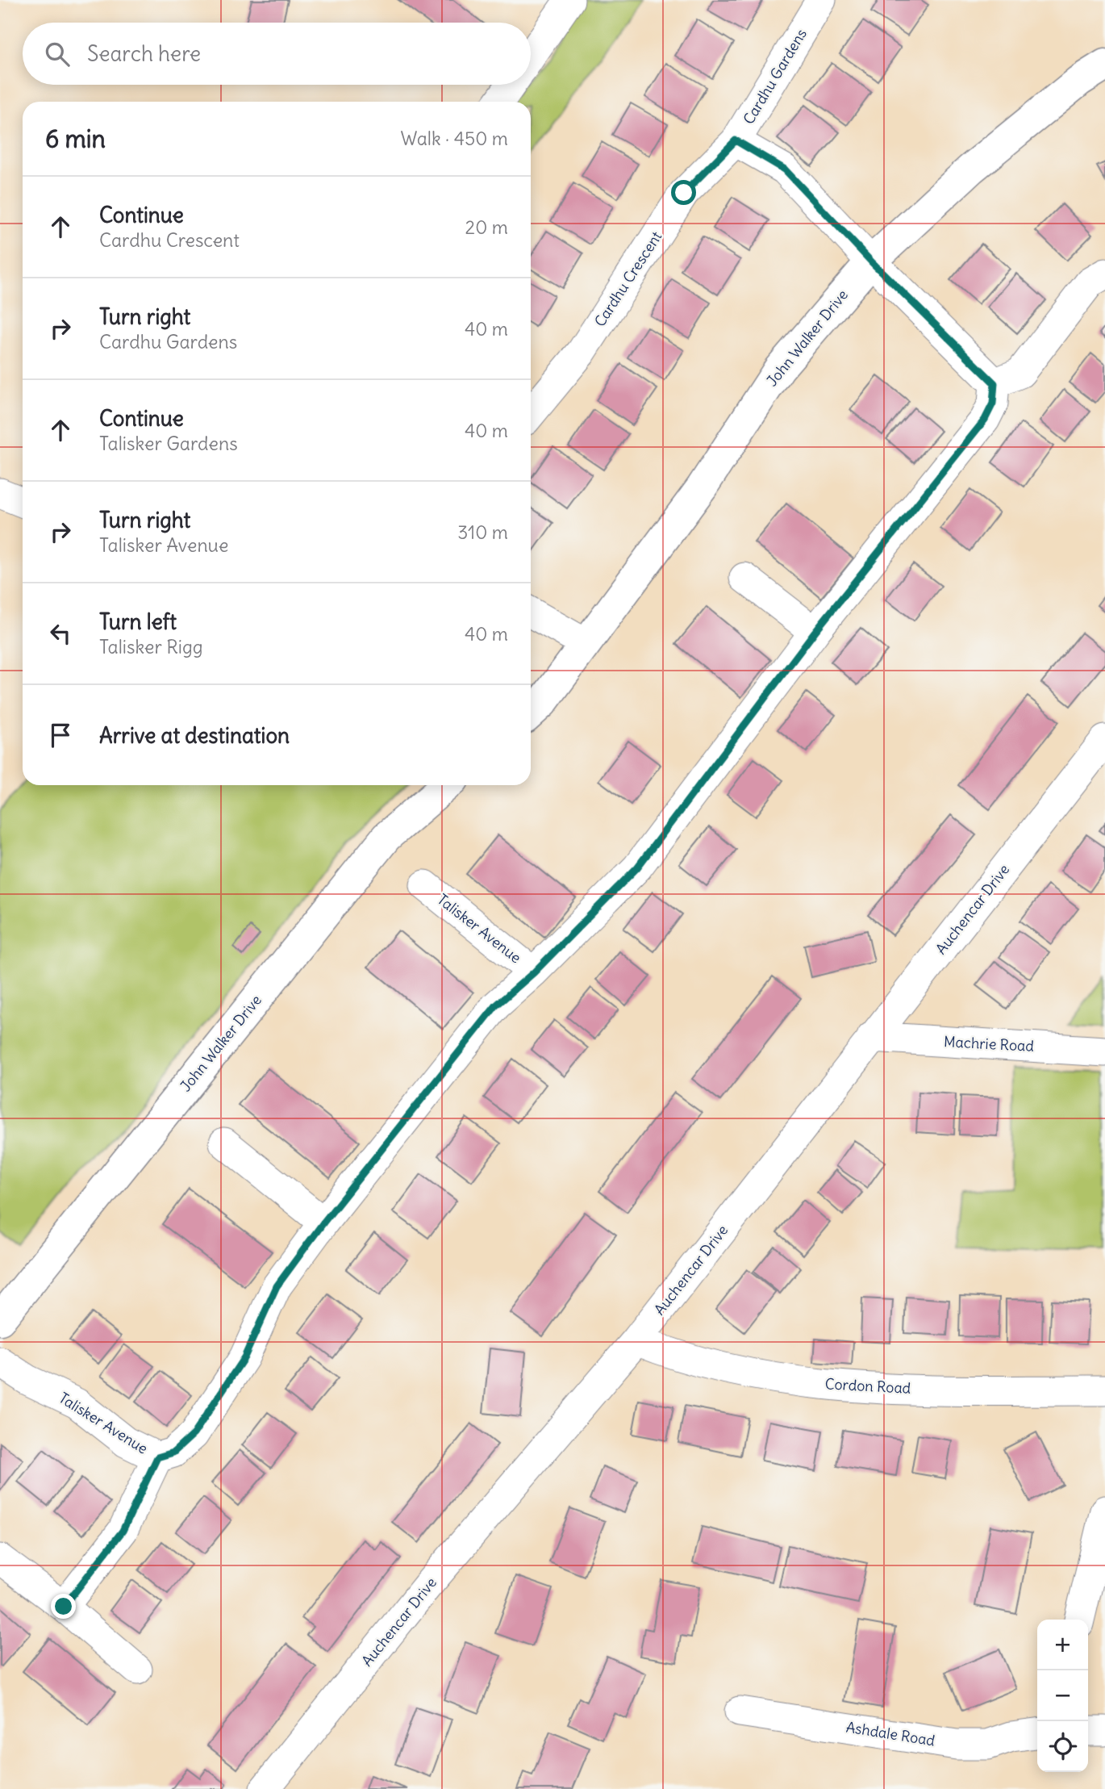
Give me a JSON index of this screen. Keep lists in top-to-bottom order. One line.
{"streets":{"street":["Cardhu Gardens","Cardhu Crescent","John Walker Drive","Auchencar Drive","Talisker Avenue","Machrie Road","Cordon Road","Ashdale Road"]},"crossings":[["Cardhu Gardens","Cardhu Crescent"],["Auchencar Drive","Machrie Road"],["Auchencar Drive","Cordon Road"]],"page":{"search":"Search here","heading":["6 min","Walk · 450 m"],"list":[["Continue","Cardhu Crescent","20 m"],["Turn right","Cardhu Gardens","40 m"],["Continue","Talisker Gardens","40 m"],["Turn right","Talisker Avenue","310 m"],["Turn left","Talisker Rigg","40 m"],"Arrive at destination"],"map_buttons":["+","−"]}}
